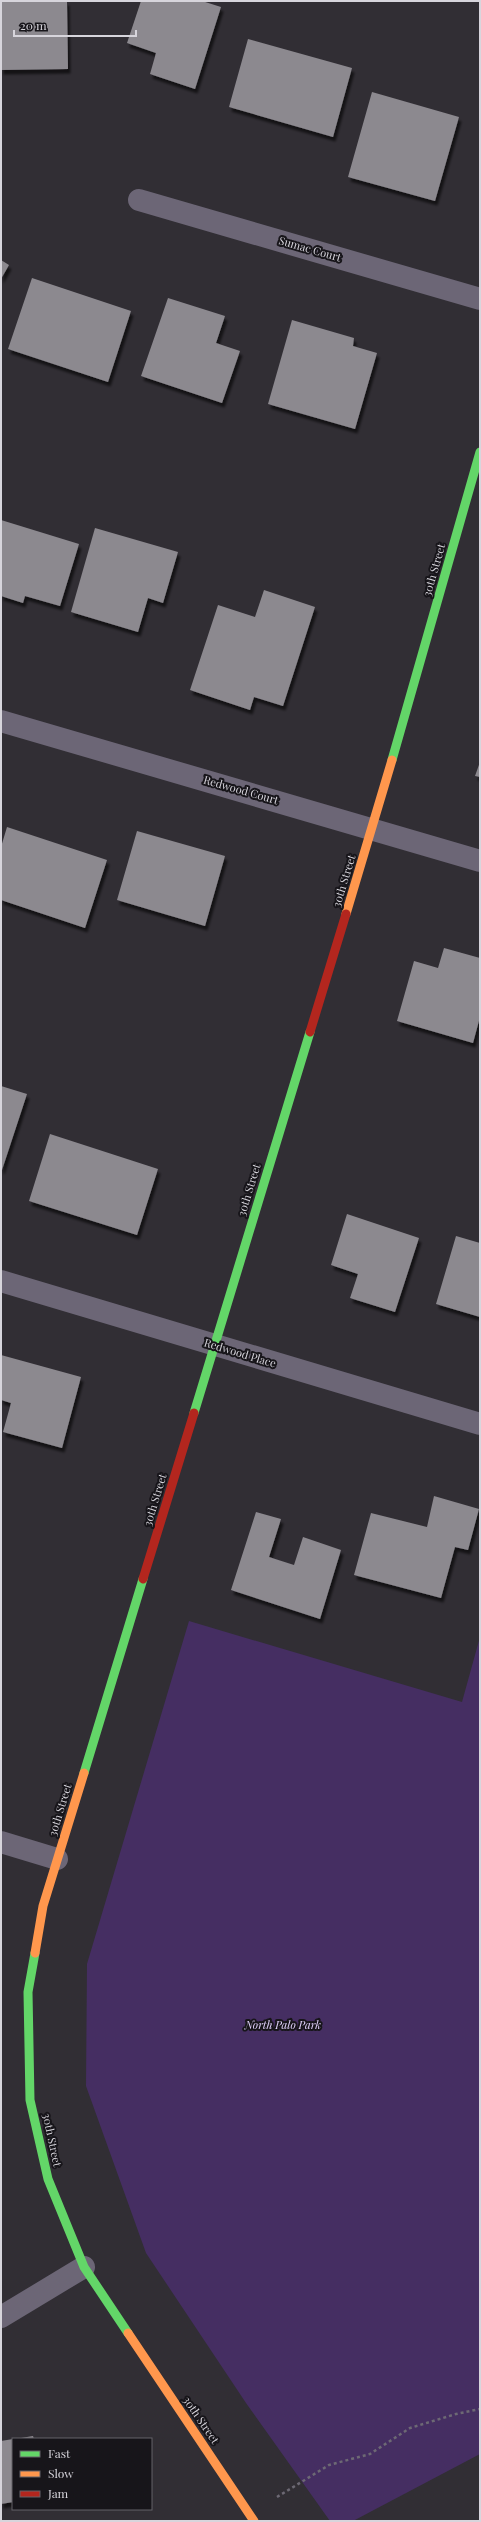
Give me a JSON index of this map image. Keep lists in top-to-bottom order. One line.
{"streets":{"street":["Sumac Court","30th Street","Redwood Court","Redwood Place"]},"crossings":[["30th Street","Redwood Court"],["30th Street","Redwood Place"]],"parks":["North Palo Park"],"legend":["Fast","Slow","Jam"],"scale_bar":"20 m"}
